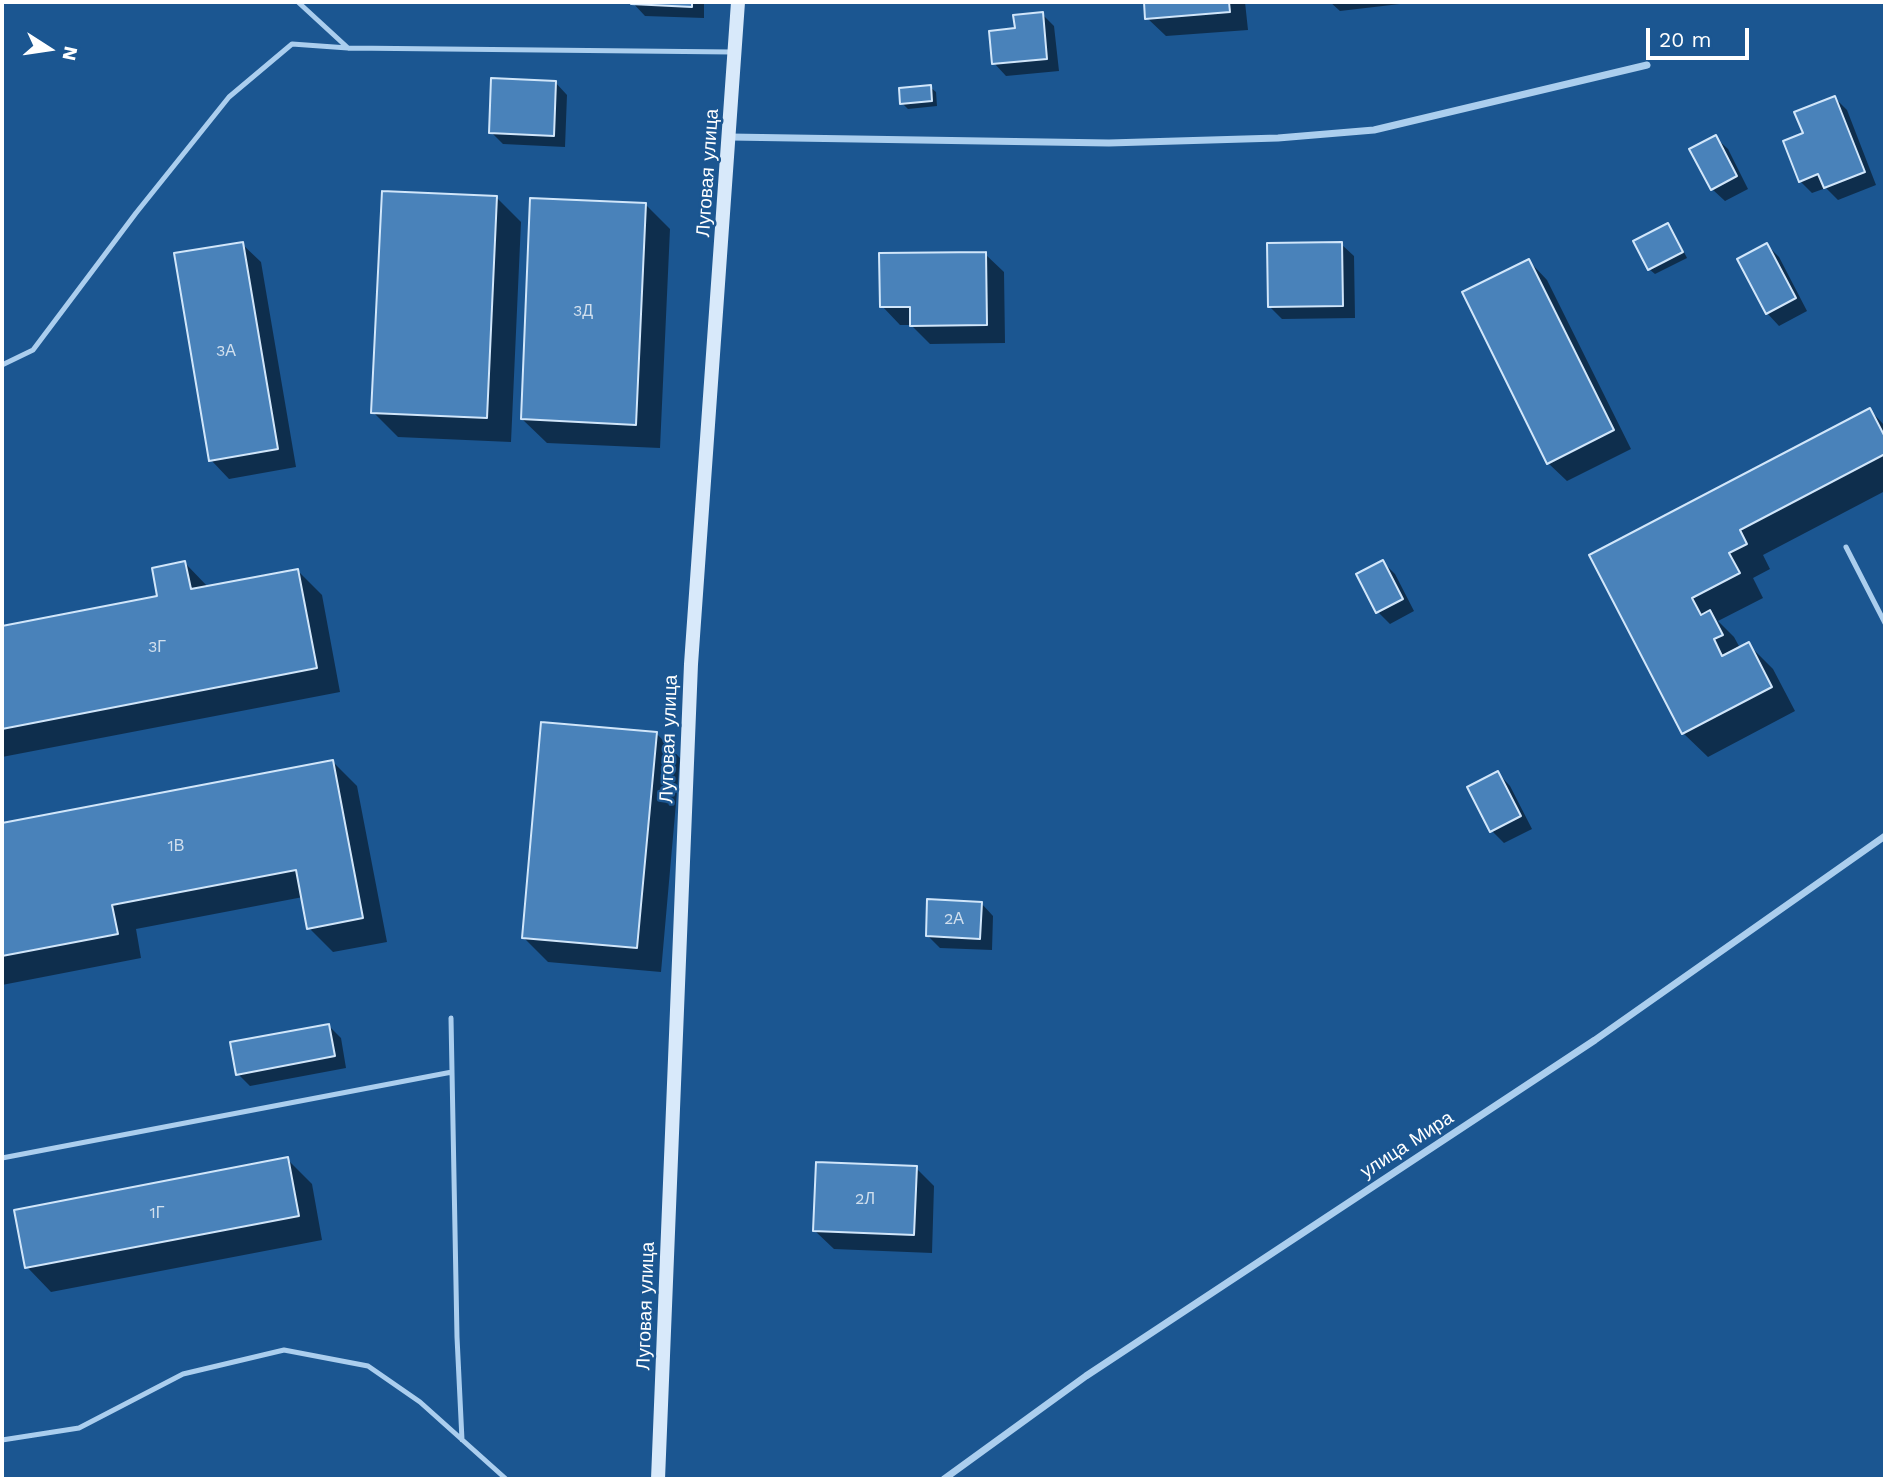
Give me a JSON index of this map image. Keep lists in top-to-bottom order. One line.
{"streets":{"street":["Луговая улица","улица Мира"]},"house_numbers":["3Д","3А","3Г","1В","2А","2Л","1Г"],"scale_bar":"20 m","north":"right"}
